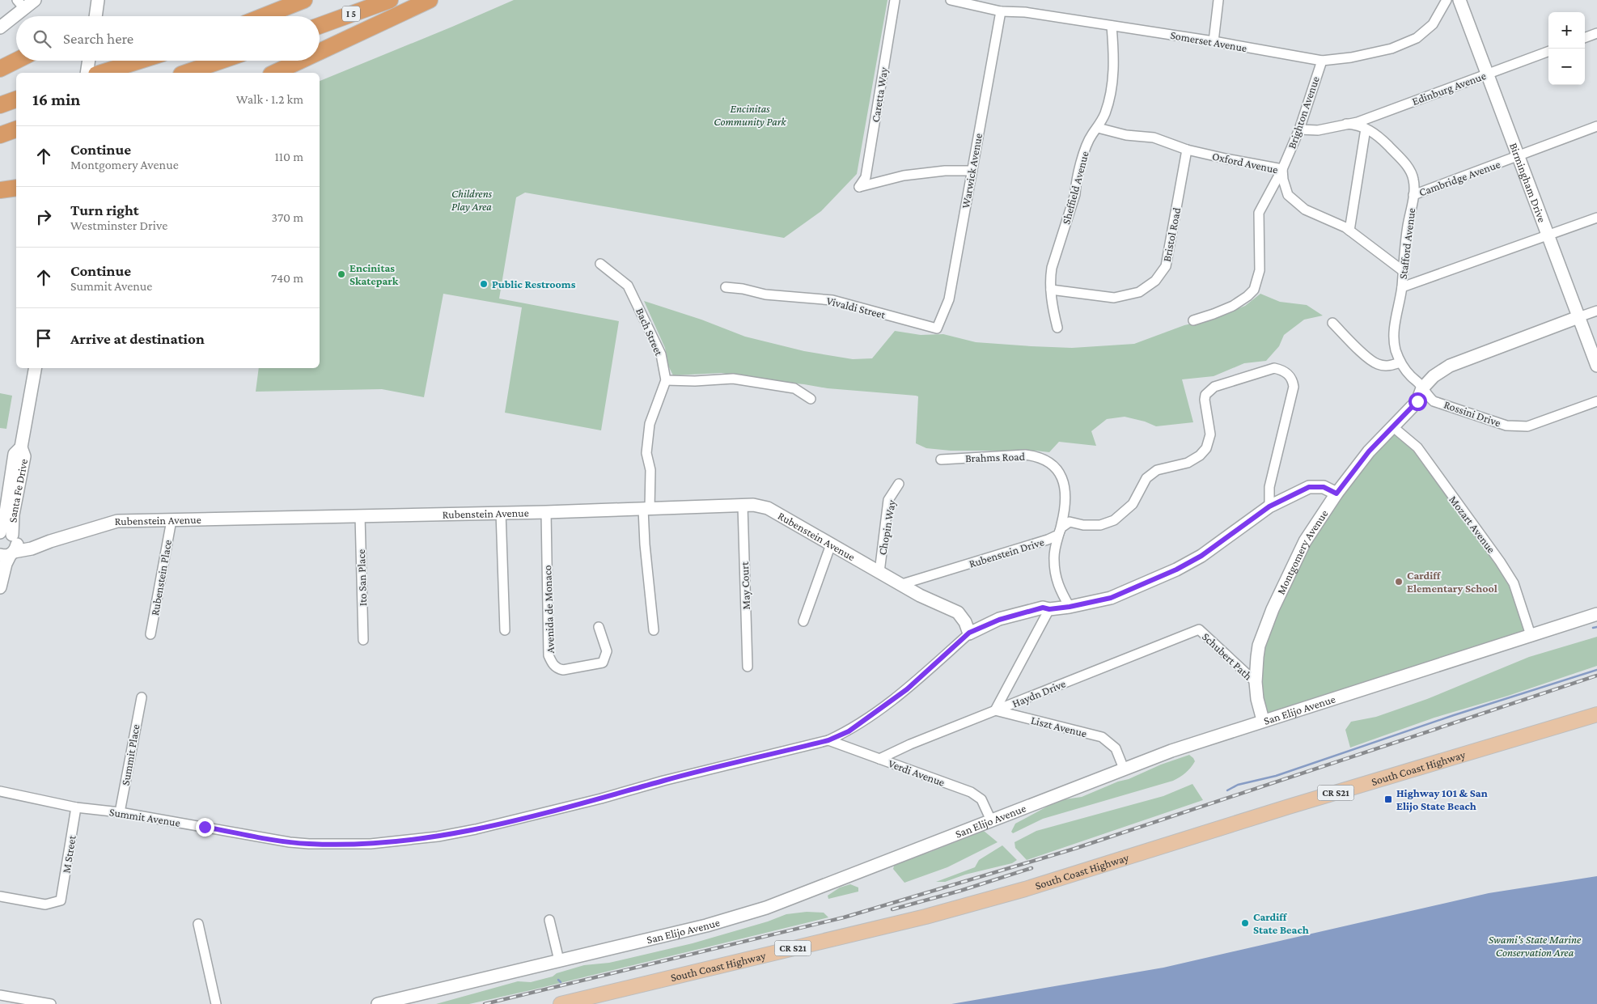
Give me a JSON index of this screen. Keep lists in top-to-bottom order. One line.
{"streets":{"highway":["I 5"],"main road":["Birmingham Drive","Santa Fe Drive","Rubenstein Avenue","Montgomery Avenue","San Elijo Avenue","South Coast Highway","CR S21"],"street":["Somerset Avenue","Edinburg Avenue","Caretta Way","Brighton Avenue","Oxford Avenue","Warwick Avenue","Cambridge Avenue","Sheffield Avenue","Bristol Road","Stafford Avenue","Vivaldi Street","Bach Street","Rossini Drive","Brahms Road","Mozart Avenue","Chopin Way","Rubenstein Drive","Rubenstein Place","Ito San Place","May Court","Avenida de Monaco","Schubert Path","Haydn Drive","Liszt Avenue","Summit Place","Verdi Avenue","Summit Avenue","M Street"]},"crossings":[["Somerset Avenue","Brighton Avenue"],["Somerset Avenue","Warwick Avenue"],["Somerset Avenue","Sheffield Avenue"],["Edinburg Avenue","Birmingham Drive"],["Edinburg Avenue","Stafford Avenue"],["Caretta Way","Warwick Avenue"],["Brighton Avenue","Oxford Avenue"],["Oxford Avenue","Sheffield Avenue"],["Oxford Avenue","Bristol Road"],["Oxford Avenue","Stafford Avenue"],["Warwick Avenue","Vivaldi Street"],["Cambridge Avenue","Birmingham Drive"],["Cambridge Avenue","Stafford Avenue"],["Birmingham Drive","Montgomery Avenue"],["Sheffield Avenue","Bristol Road"],["Stafford Avenue","Rossini Drive"],["Stafford Avenue","Montgomery Avenue"],["Rossini Drive","Montgomery Avenue"],["Brahms Road","Rubenstein Drive"],["Santa Fe Drive","Rubenstein Avenue"],["Rubenstein Avenue","Chopin Way"],["Rubenstein Avenue","Rubenstein Drive"],["Rubenstein Avenue","Rubenstein Place"],["Rubenstein Avenue","Ito San Place"],["Rubenstein Avenue","May Court"],["Rubenstein Avenue","Avenida de Monaco"],["Rubenstein Avenue","Summit Avenue"],["Mozart Avenue","Montgomery Avenue"],["Mozart Avenue","San Elijo Avenue"],["Montgomery Avenue","Schubert Path"],["Montgomery Avenue","San Elijo Avenue"],["Schubert Path","Haydn Drive"],["Haydn Drive","Liszt Avenue"],["Haydn Drive","Verdi Avenue"],["San Elijo Avenue","Liszt Avenue"],["San Elijo Avenue","Verdi Avenue"],["Summit Place","Summit Avenue"],["Verdi Avenue","Summit Avenue"],["Summit Avenue","M Street"]],"parks":["Encinitas Community Park","Childrens Play Area","Swami's State Marine Conservation Area"],"places":{"other":["Encinitas Skatepark","Public Restrooms","Cardiff Elementary School","Cardiff State Beach"],"transit":["Highway 101 & San Elijo State Beach"]},"page":{"map_buttons":["+","−"],"search":"Search here","heading":["16 min","Walk · 1.2 km"],"list":[["Continue","Montgomery Avenue","110 m"],["Turn right","Westminster Drive","370 m"],["Continue","Summit Avenue","740 m"],"Arrive at destination"]}}
